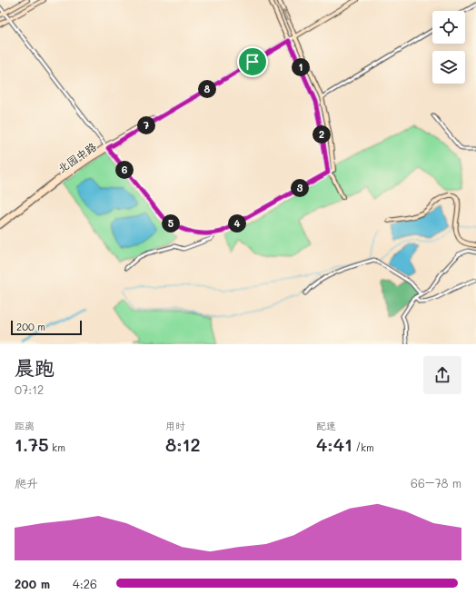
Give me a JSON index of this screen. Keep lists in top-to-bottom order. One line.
{"streets":{"street":["北园中路"]},"scale_bar":"200 m","page":{"pins":["1","8","7","2","6","3","4","5"],"scale":"200 m","heading":["晨跑","07:12"],"stats":[["距离","1.75 km"],["用时","8:12"],["配速","4:41 /km"]],"chart":["爬升","66–78 m"],"list":[{"name":"200 m","note":"4:26"}]}}
